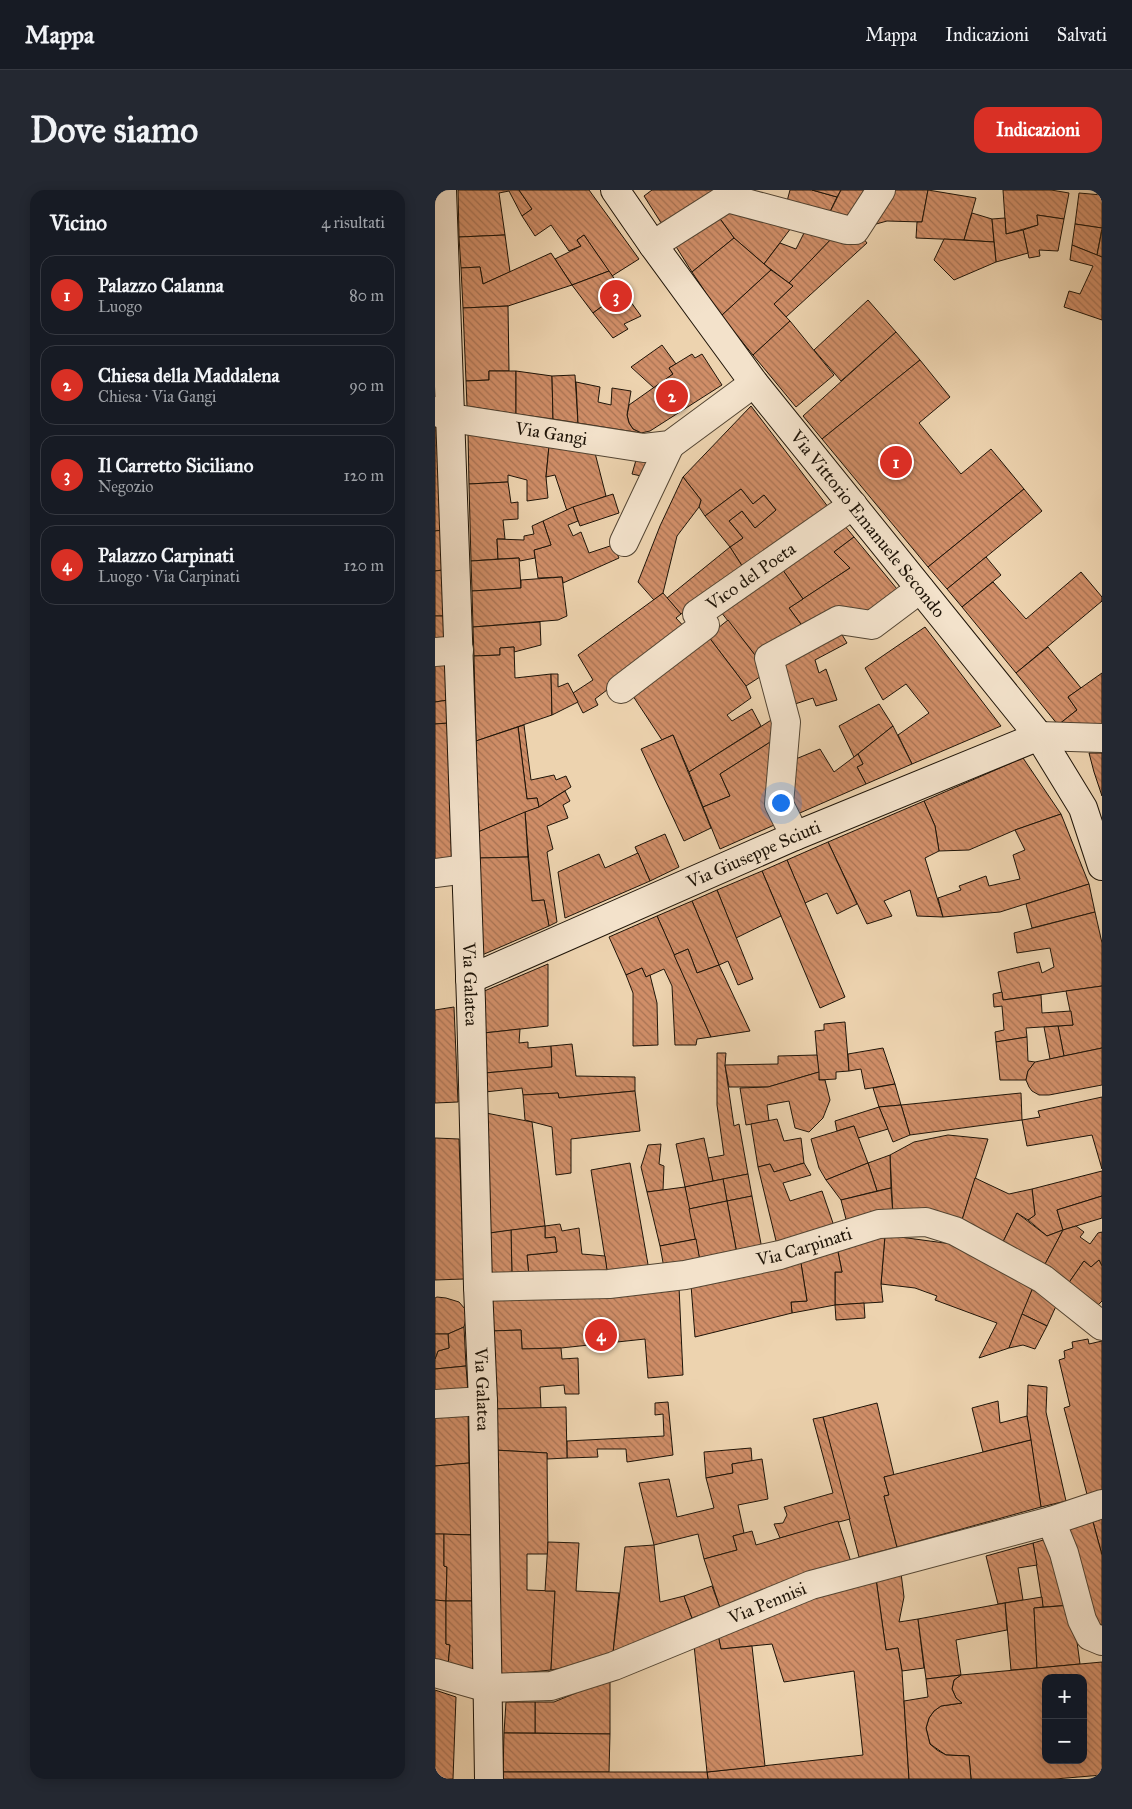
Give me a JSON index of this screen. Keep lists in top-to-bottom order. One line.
{"streets":{"street":["Via Gangi","Via Vittorio Emanuele Secondo","Vico del Poeta","Via Giuseppe Sciuti","Via Galatea","Via Carpinati","Via Pennisi"]},"crossings":[["Via Gangi","Via Vittorio Emanuele Secondo"],["Via Gangi","Via Galatea"],["Via Vittorio Emanuele Secondo","Vico del Poeta"],["Via Vittorio Emanuele Secondo","Via Giuseppe Sciuti"],["Via Giuseppe Sciuti","Via Galatea"],["Via Galatea","Via Carpinati"],["Via Galatea","Via Pennisi"]],"page":{"header":"Mappa","nav":["Mappa","Indicazioni","Salvati"],"buttons":"Indicazioni","title":"Dove siamo","heading":["Vicino","4 risultati"],"list":[{"mark":"1","name":"Palazzo Calanna","note":"Luogo","value":"80 m"},{"mark":"2","name":"Chiesa della Maddalena","note":"Chiesa · Via Gangi","value":"90 m"},{"mark":"3","name":"Il Carretto Siciliano","note":"Negozio","value":"120 m"},{"mark":"4","name":"Palazzo Carpinati","note":"Luogo · Via Carpinati","value":"120 m"}],"pins":["3","2","1","4"],"map_buttons":["+","−"]}}
